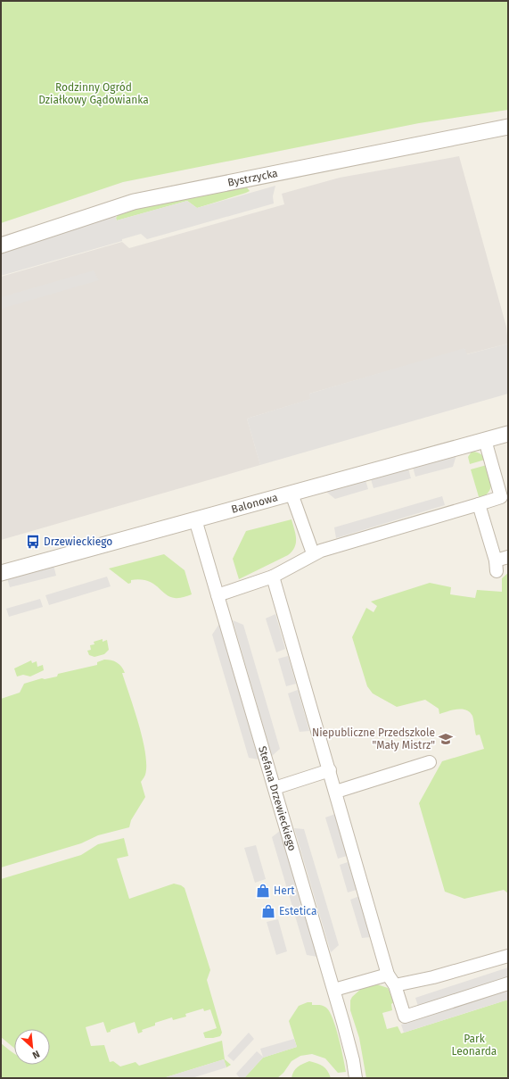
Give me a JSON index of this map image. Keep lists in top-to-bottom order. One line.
{"streets":{"street":["Bystrzycka","Balonowa","Stefana Drzewieckiego"]},"crossings":[["Balonowa","Stefana Drzewieckiego"]],"parks":["Rodzinny Ogród Działkowy Gądowianka","Park Leonarda"],"places":{"bus stop":["Drzewieckiego"],"school or university":["Niepubliczne Przedszkole \"Mały Mistrz\""],"shop":["Hert","Estetica"]},"north":"bottom right"}
